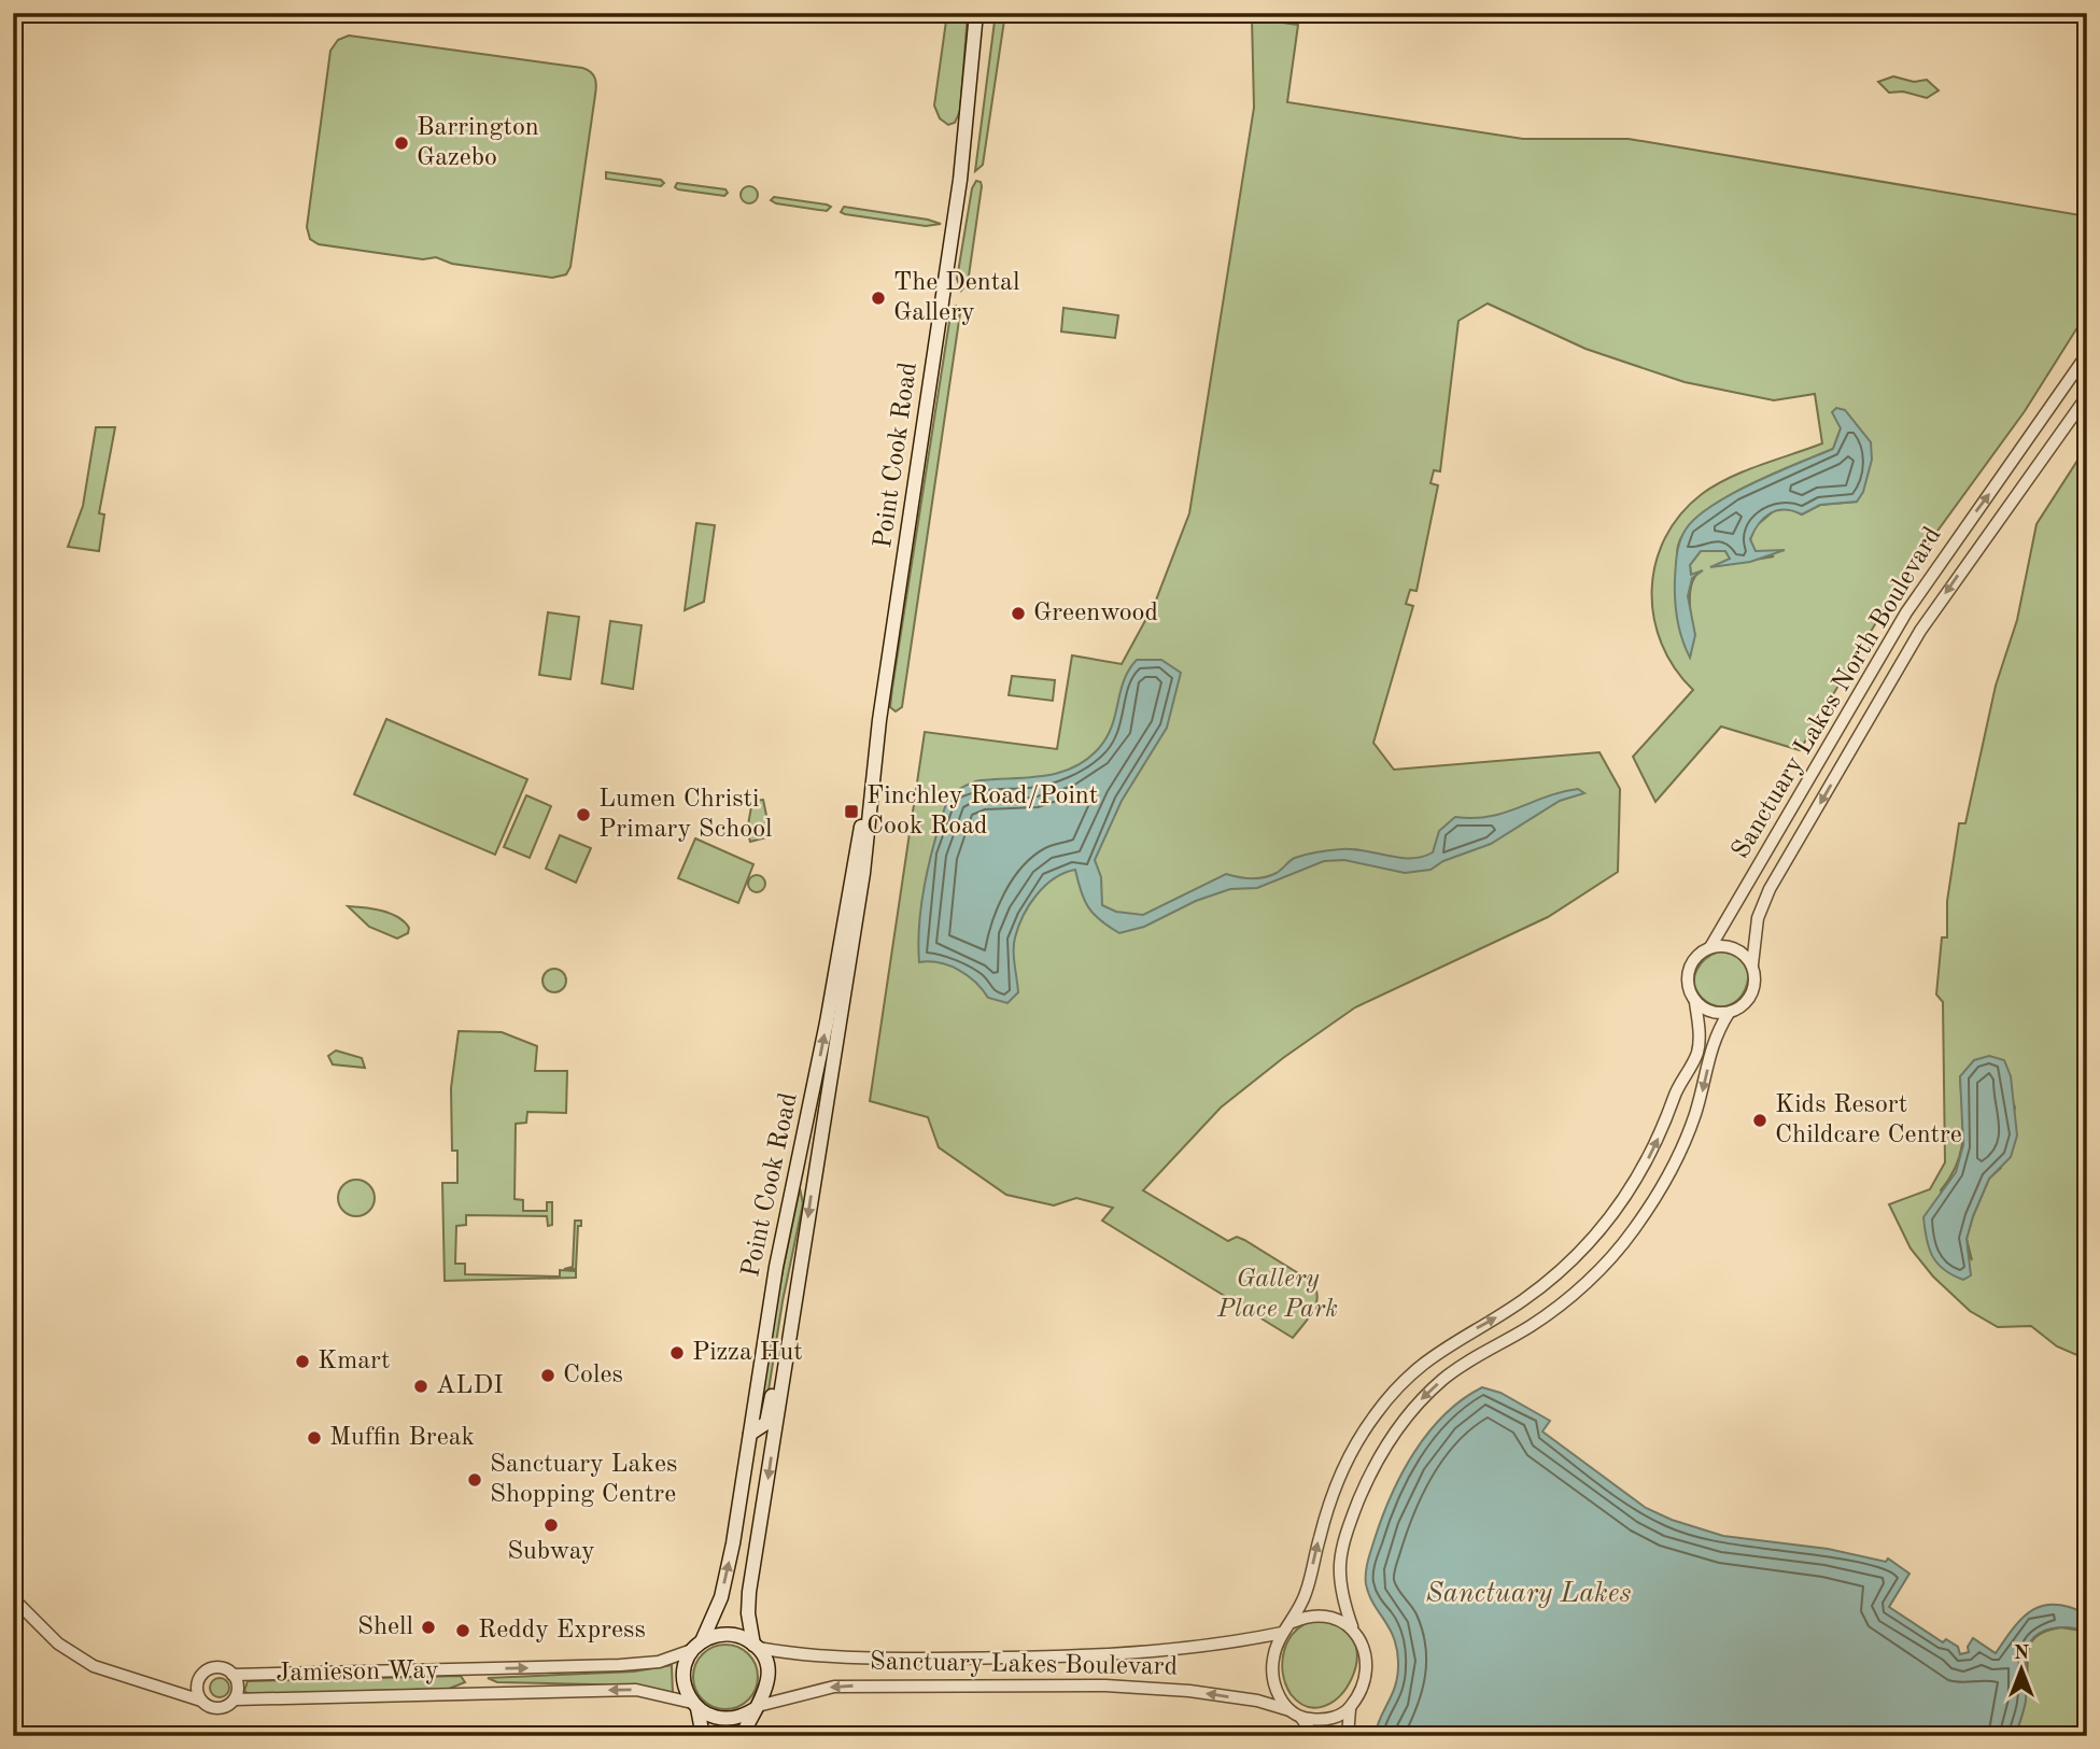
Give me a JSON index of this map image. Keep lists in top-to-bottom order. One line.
{"streets":{"main road":["Point Cook Road"],"street":["Sanctuary Lakes North Boulevard","Sanctuary Lakes Boulevard","Jamieson Way"]},"crossings":[["Point Cook Road","Sanctuary Lakes Boulevard"],["Point Cook Road","Jamieson Way"],["Sanctuary Lakes Boulevard","Jamieson Way"]],"water":["Sanctuary Lakes"],"parks":["Gallery Place Park"],"places":{"other":["Barrington Gazebo","The Dental Gallery","Greenwood","Lumen Christi Primary School","Kids Resort Childcare Centre","Pizza Hut","Kmart","Coles","ALDI","Muffin Break","Sanctuary Lakes Shopping Centre","Subway","Shell","Reddy Express"],"transit":["Finchley Road/Point Cook Road"]},"north":"top"}
